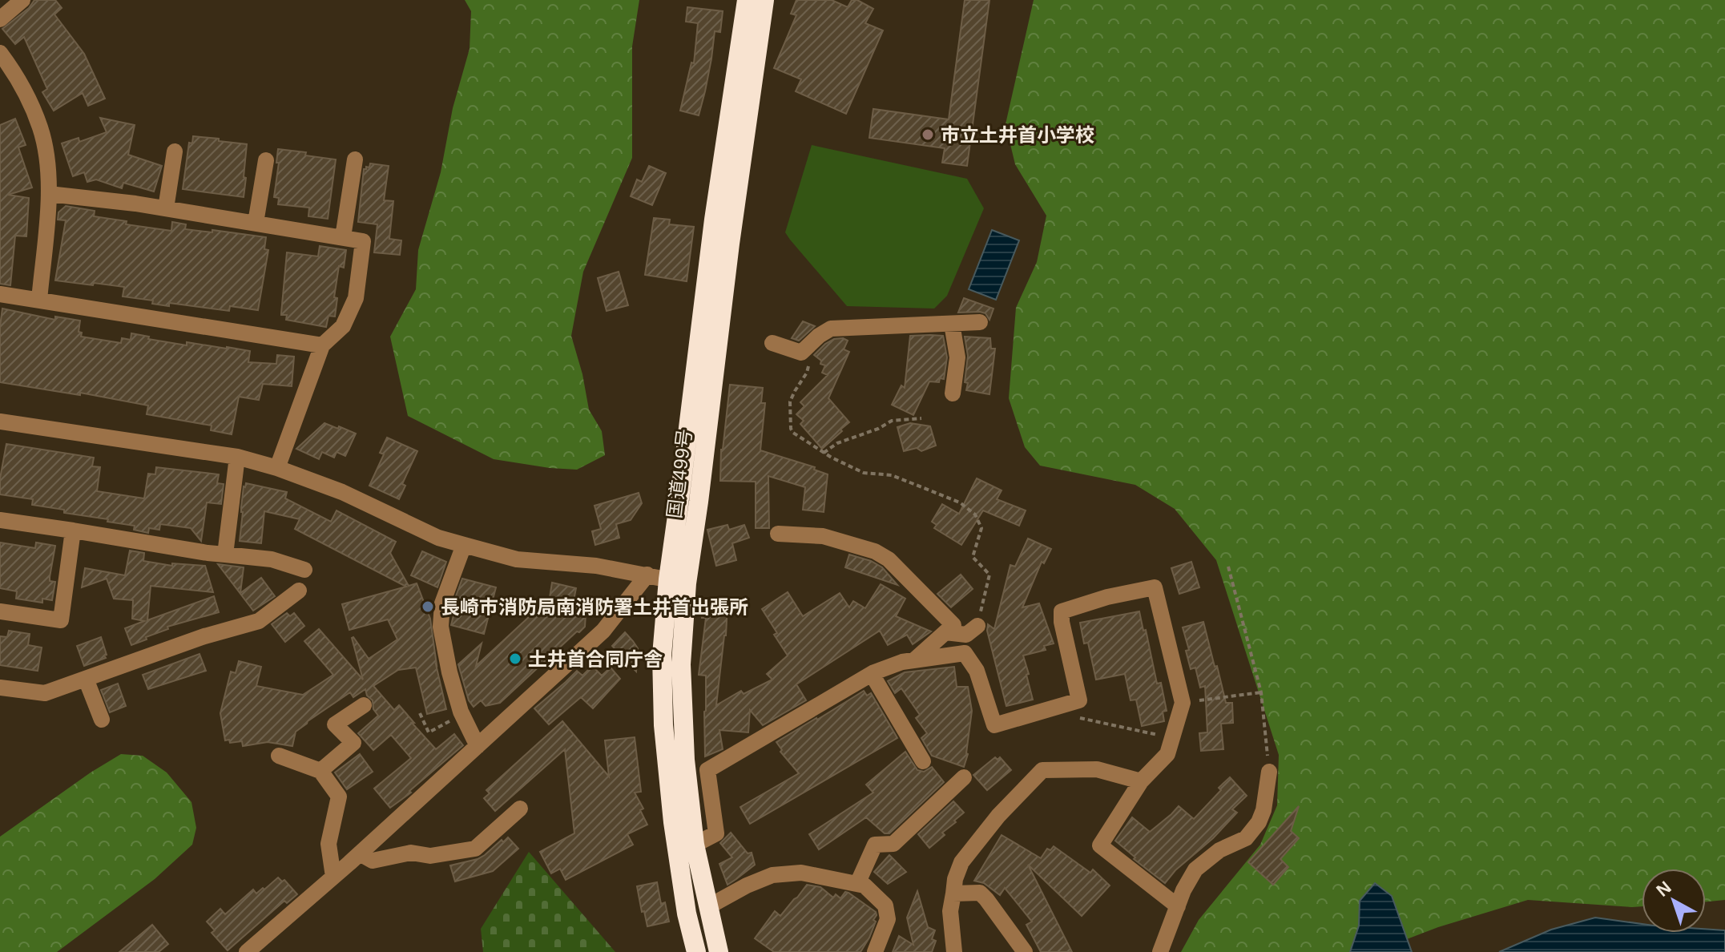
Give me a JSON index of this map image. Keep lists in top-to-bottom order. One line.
{"streets":{"highway":["国道499号"]},"places":["市立土井首小学校","長崎市消防局南消防署土井首出張所","土井首合同庁舎"],"north":"top left"}
